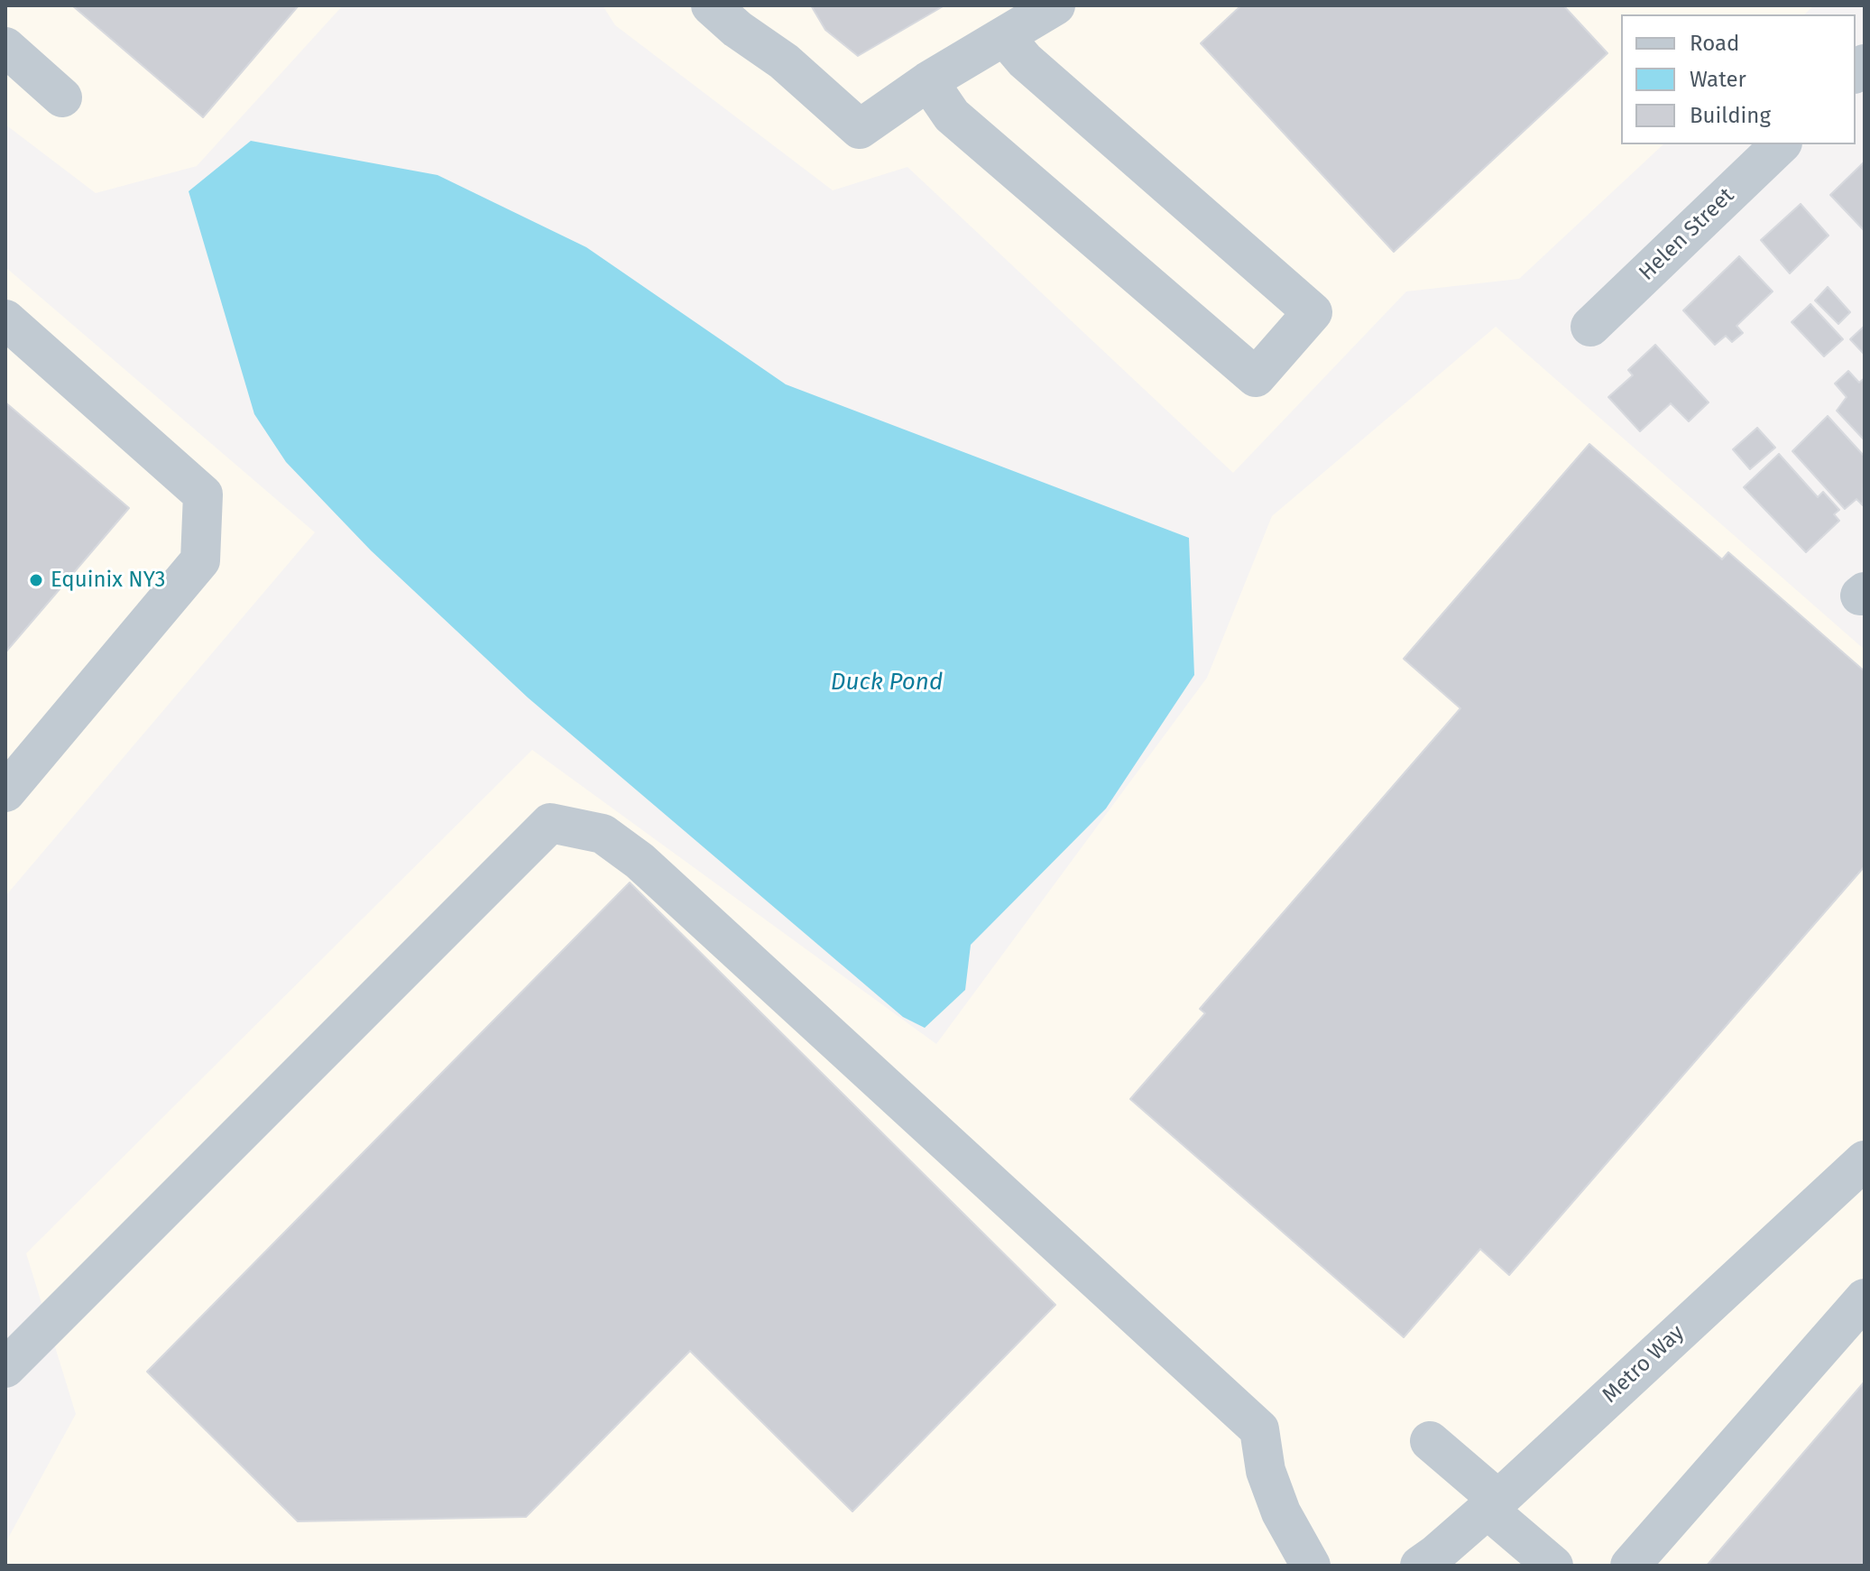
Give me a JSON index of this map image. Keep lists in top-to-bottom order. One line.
{"streets":{"street":["Helen Street","Metro Way"]},"water":["Duck Pond"],"places":["Equinix NY3"],"legend":["Road","Water","Building"]}
